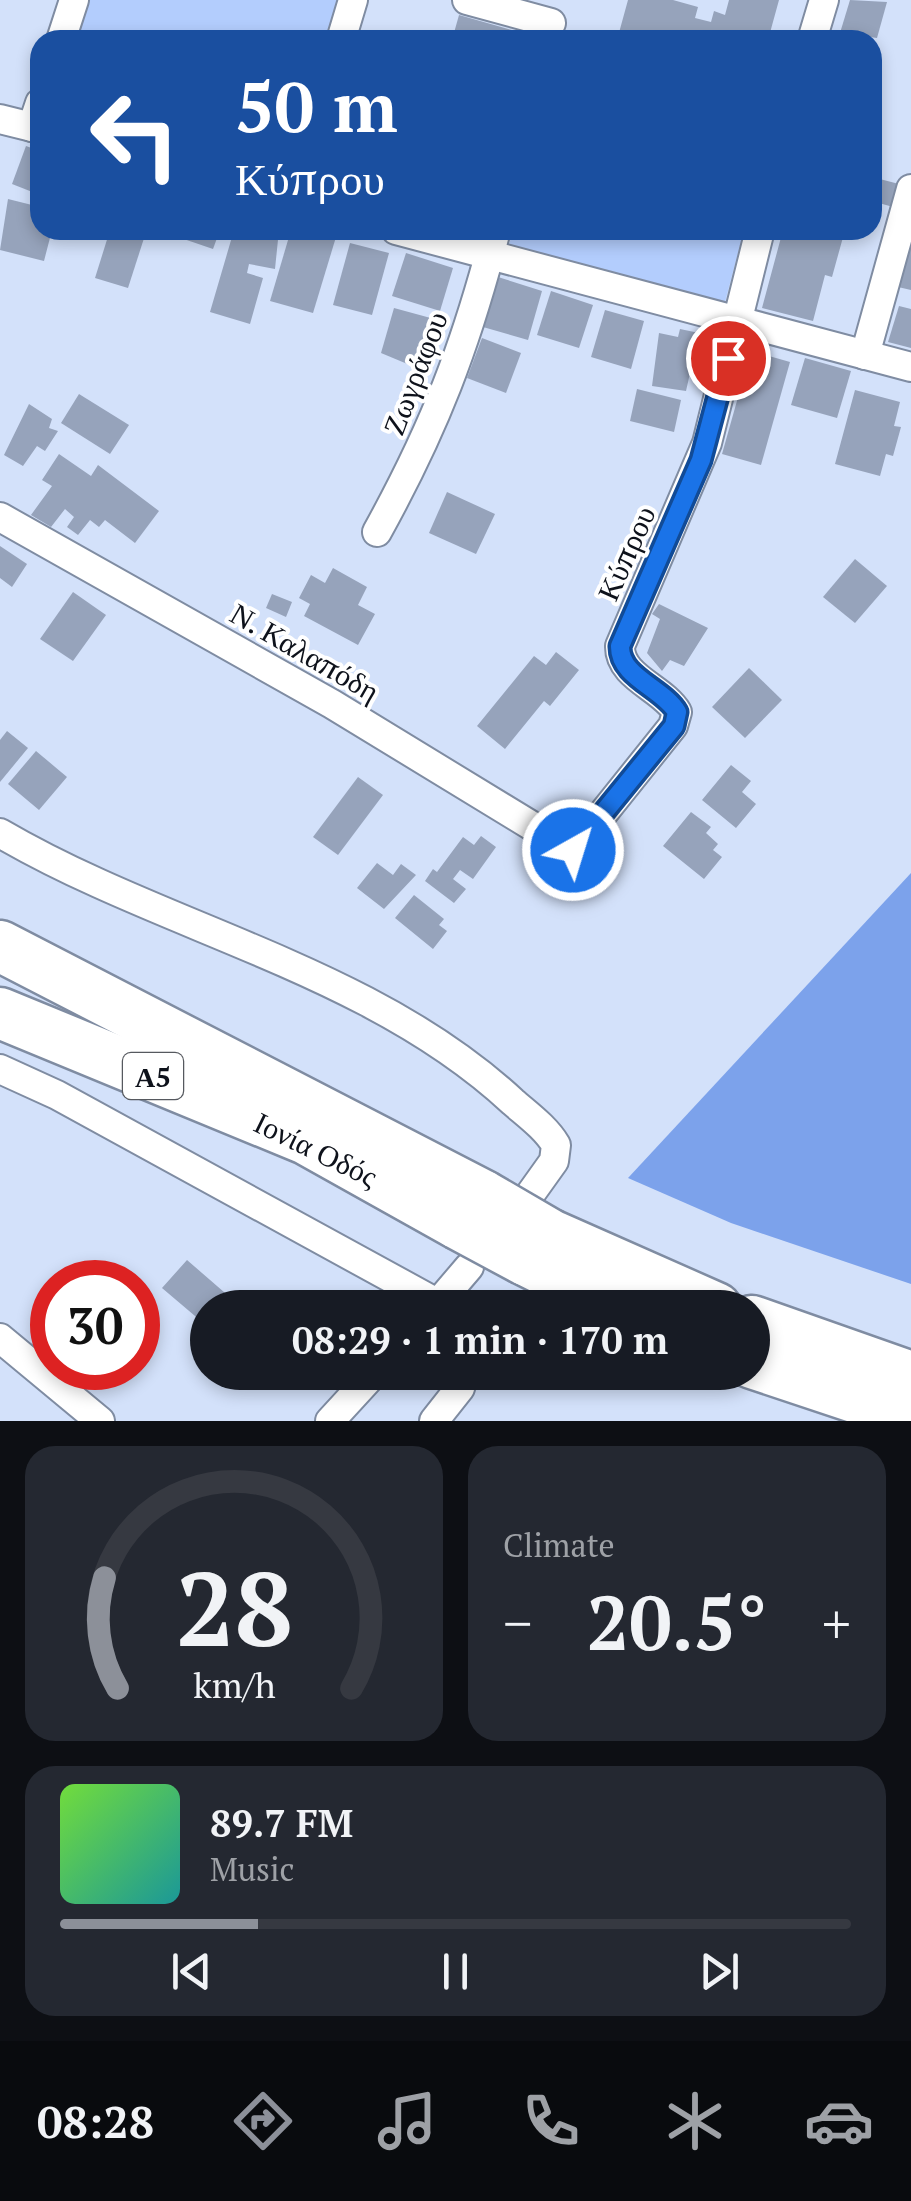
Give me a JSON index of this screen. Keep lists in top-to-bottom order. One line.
{"streets":{"highway":["Α5","Ιονία Οδός"],"street":["Ζωγράφου","Κύπρου","Ν. Καλαπόδη"]},"crossings":[["Κύπρου","Ν. Καλαπόδη"],["Α5","Ιονία Οδός"]],"page":{"turn":["50 m","Κύπρου"],"limit":"30","trip":"08:29 · 1 min · 170 m","tile":"Climate","heat":["−","20.5°","+"],"song":["89.7 FM","Music"],"tabs":"08:28","gauge":["28","km/h"]}}
